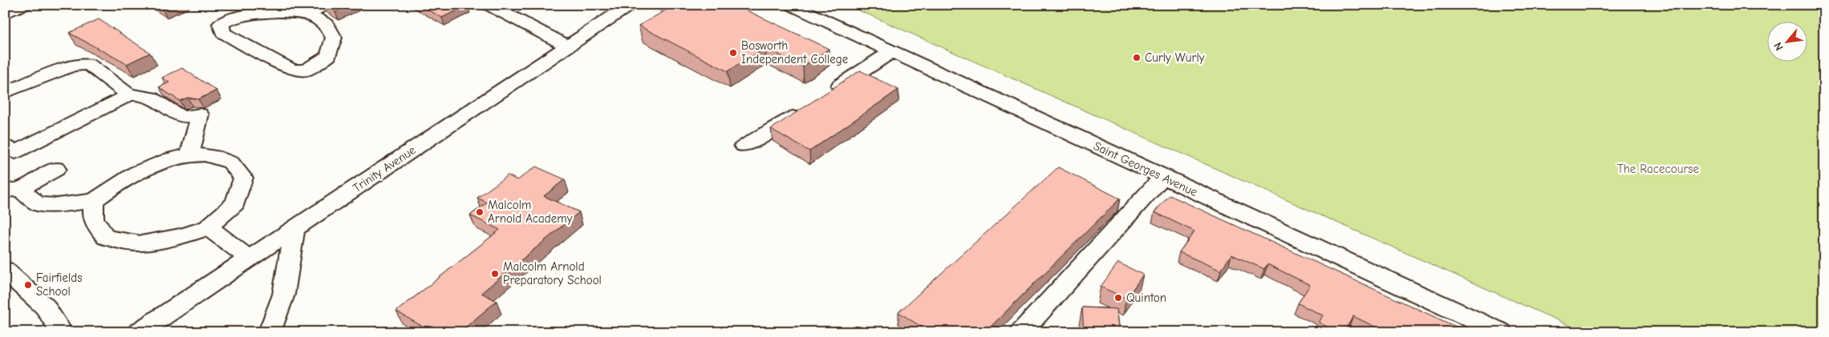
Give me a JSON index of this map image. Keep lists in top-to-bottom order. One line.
{"streets":{"street":["Trinity Avenue","Saint Georges Avenue"]},"parks":["The Racecourse"],"places":["Bosworth Independent College","Curly Wurly","Malcolm Arnold Academy","Malcolm Arnold Preparatory School","Fairfields School","Quinton"],"north":"bottom left"}
